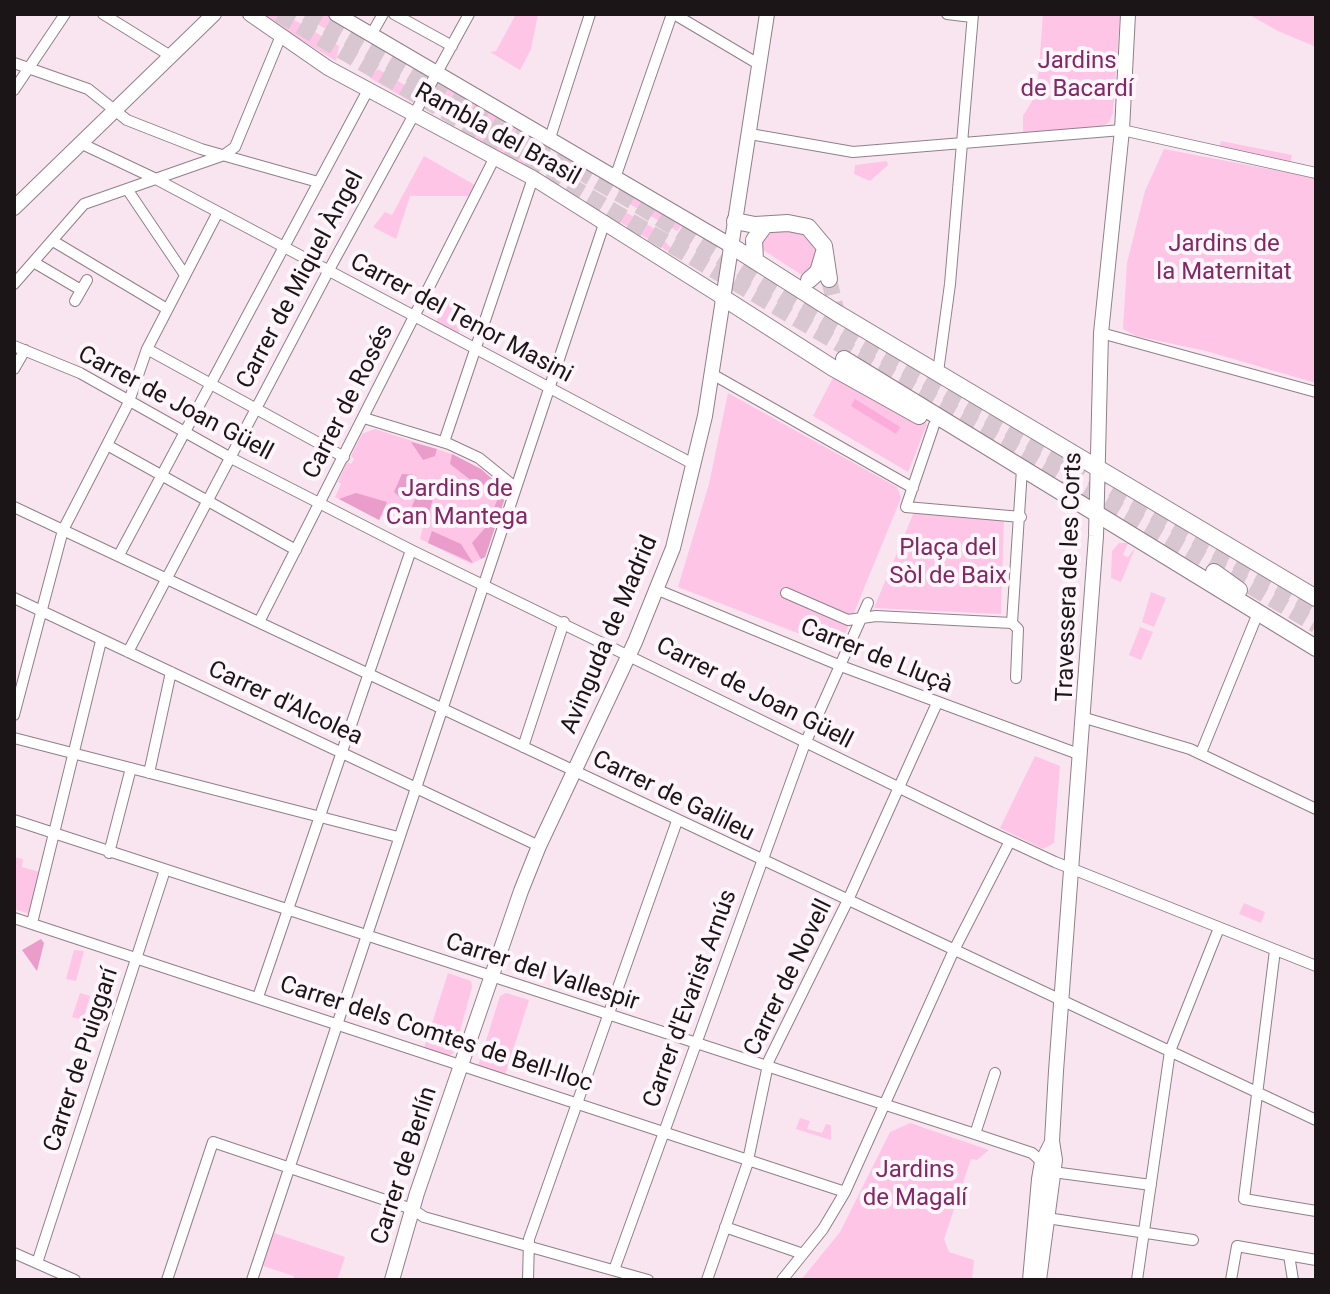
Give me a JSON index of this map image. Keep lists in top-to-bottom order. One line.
{"streets":{"main road":["Rambla del Brasil","Travessera de les Corts","Avinguda de Madrid","Carrer de Berlín"],"street":["Carrer de Miquel Àngel","Carrer del Tenor Masini","Carrer de Rosés","Carrer de Joan Güell","Carrer de Lluçà","Carrer d'Alcolea","Carrer de Galileu","Carrer del Vallespir","Carrer de Novell","Carrer d'Evarist Arnús","Carrer dels Comtes de Bell-lloc","Carrer de Puiggarí"]},"crossings":[["Rambla del Brasil","Carrer de Miquel Àngel"],["Rambla del Brasil","Carrer de Rosés"],["Rambla del Brasil","Avinguda de Madrid"],["Carrer de Miquel Àngel","Carrer del Tenor Masini"],["Carrer de Miquel Àngel","Carrer de Joan Güell"],["Carrer de Miquel Àngel","Carrer d'Alcolea"],["Carrer de Miquel Àngel","Carrer de Galileu"],["Carrer del Tenor Masini","Carrer de Rosés"],["Carrer del Tenor Masini","Avinguda de Madrid"],["Carrer de Rosés","Carrer de Joan Güell"],["Carrer de Rosés","Carrer de Galileu"],["Carrer de Joan Güell","Travessera de les Corts"],["Carrer de Joan Güell","Avinguda de Madrid"],["Carrer de Joan Güell","Carrer de Novell"],["Carrer de Joan Güell","Carrer d'Evarist Arnús"],["Travessera de les Corts","Carrer de Lluçà"],["Travessera de les Corts","Carrer de Galileu"],["Travessera de les Corts","Carrer del Vallespir"],["Avinguda de Madrid","Carrer de Lluçà"],["Avinguda de Madrid","Carrer d'Alcolea"],["Avinguda de Madrid","Carrer de Galileu"],["Avinguda de Madrid","Carrer del Vallespir"],["Avinguda de Madrid","Carrer dels Comtes de Bell-lloc"],["Avinguda de Madrid","Carrer de Berlín"],["Carrer de Lluçà","Carrer de Novell"],["Carrer de Lluçà","Carrer d'Evarist Arnús"],["Carrer de Galileu","Carrer de Novell"],["Carrer de Galileu","Carrer d'Evarist Arnús"],["Carrer del Vallespir","Carrer de Novell"],["Carrer del Vallespir","Carrer d'Evarist Arnús"],["Carrer del Vallespir","Carrer de Puiggarí"],["Carrer de Novell","Carrer dels Comtes de Bell-lloc"],["Carrer d'Evarist Arnús","Carrer dels Comtes de Bell-lloc"],["Carrer dels Comtes de Bell-lloc","Carrer de Puiggarí"],["Carrer dels Comtes de Bell-lloc","Carrer de Berlín"]],"parks":["Jardins de Bacardí","Jardins de la Maternitat","Jardins de Can Mantega","Plaça del Sòl de Baix","Jardins de Magalí"]}
